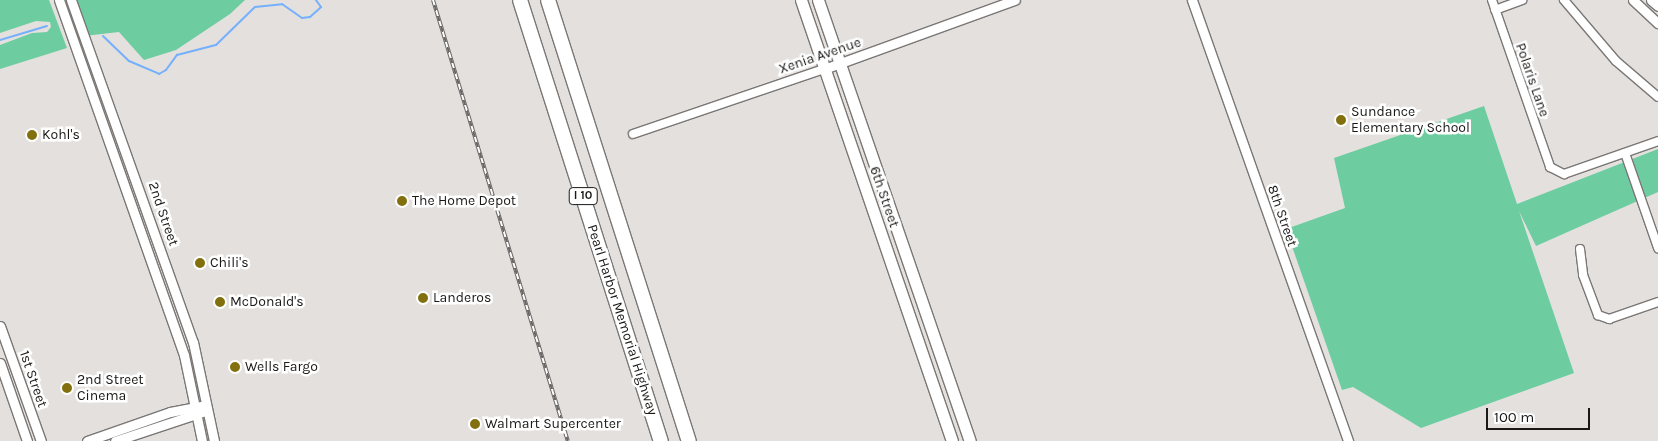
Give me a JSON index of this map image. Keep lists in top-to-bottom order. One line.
{"streets":{"highway":["I 10","Pearl Harbor Memorial Highway"],"main road":["6th Street"],"street":["Xenia Avenue","Polaris Lane","2nd Street","8th Street","1st Street"]},"crossings":[["Xenia Avenue","6th Street"]],"places":["Sundance Elementary School","Kohl's","The Home Depot","Chili's","Landeros","McDonald's","Wells Fargo","2nd Street Cinema","Walmart Supercenter"],"scale_bar":"100 m"}
